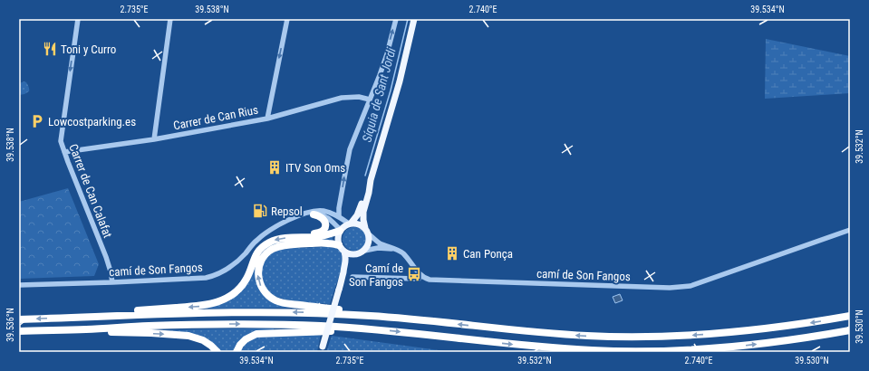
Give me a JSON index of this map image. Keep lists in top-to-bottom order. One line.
{"streets":{"street":["Carrer de Can Rius","Carrer de Can Calafat","camí de Son Fangos"]},"crossings":[["Carrer de Can Rius","Carrer de Can Calafat"],["Carrer de Can Calafat","camí de Son Fangos"]],"one_way":["Carrer de Can Calafat"],"water":["Síquia de Sant Jordi"],"places":{"restaurant":["Toni y Curro"],"parking":["Lowcostparking.es"],"building":["ITV Son Oms","Can Ponça"],"fuel station":["Repsol"],"bus stop":["Camí de Son Fangos"]},"coordinates":["2.735°E","39.538°N","2.740°E","39.534°N","39.532°N","39.536°N","39.530°N"]}
